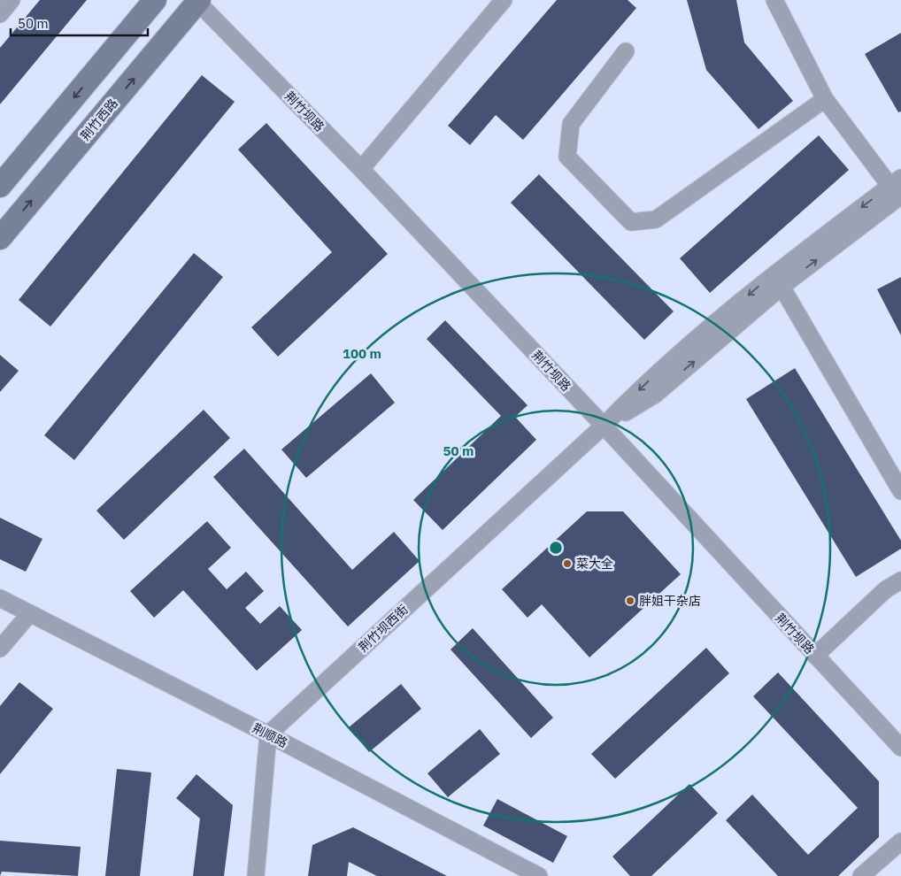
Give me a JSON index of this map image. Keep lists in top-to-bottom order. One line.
{"streets":{"main road":["荆竹西路"],"street":["荆竹坝路","荆竹坝西街","荆顺路"]},"crossings":[["荆竹坝路","荆竹西路"],["荆竹坝路","荆竹坝西街"],["荆竹坝西街","荆顺路"]],"places":["菜大全","胖姐干杂店"],"scale_bar":"50 m","rings":["100 m","50 m"]}
